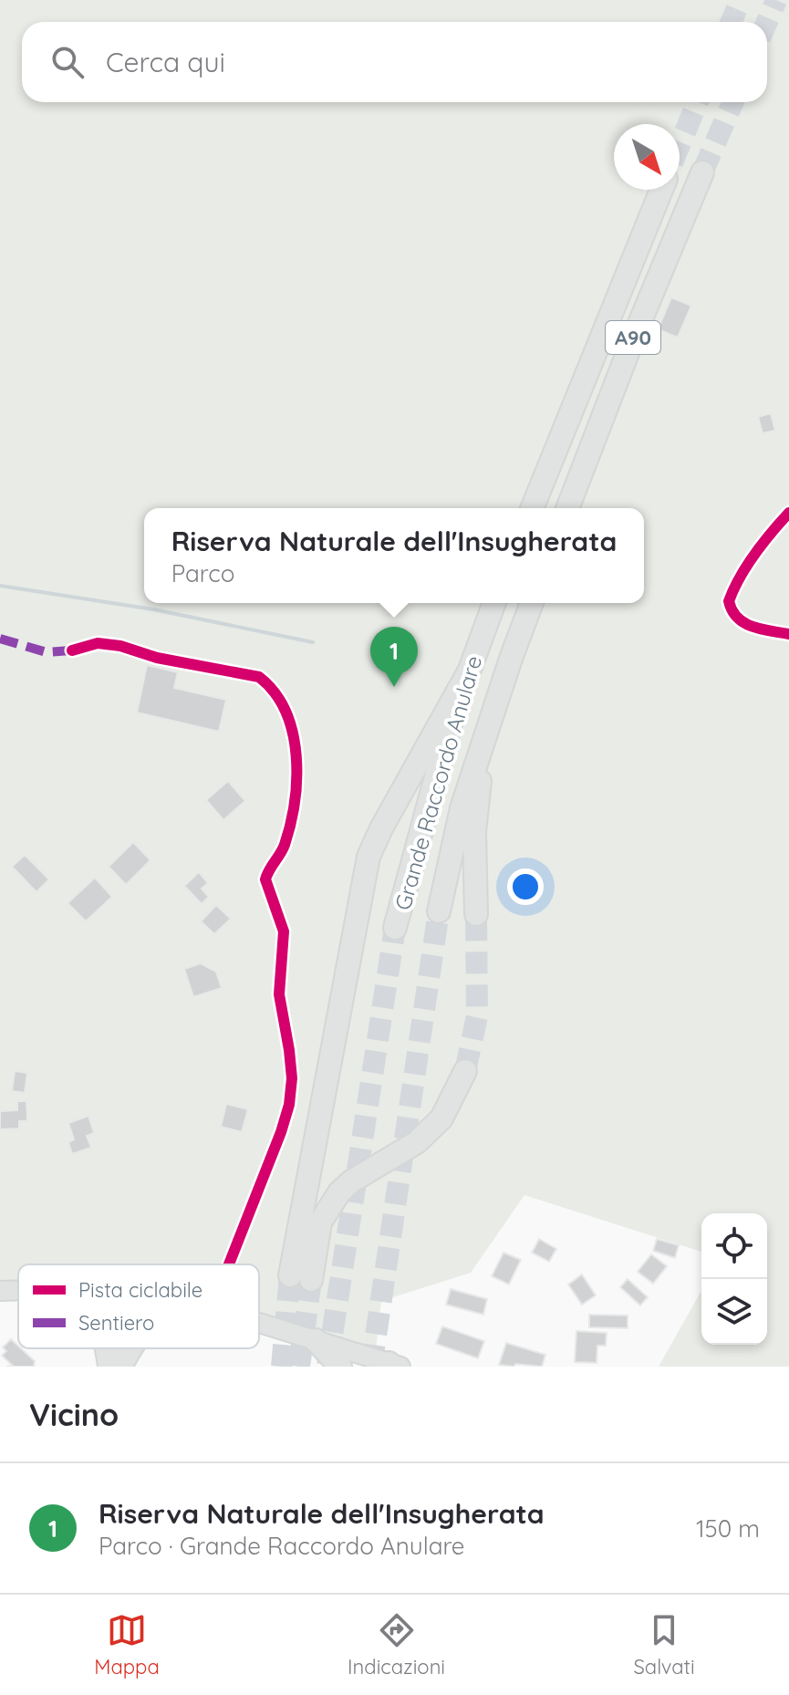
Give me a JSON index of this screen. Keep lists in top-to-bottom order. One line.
{"streets":{"highway":["A90","Grande Raccordo Anulare"]},"legend":["Pista ciclabile","Sentiero"],"north":"bottom right","page":{"search":"Cerca qui","popup":["Riserva Naturale dell'Insugherata","Parco"],"pins":"1","heading":"Vicino","list":[{"mark":"1","name":"Riserva Naturale dell'Insugherata","note":"Parco · Grande Raccordo Anulare","value":"150 m"}],"nav":["Mappa","Indicazioni","Salvati"]}}
